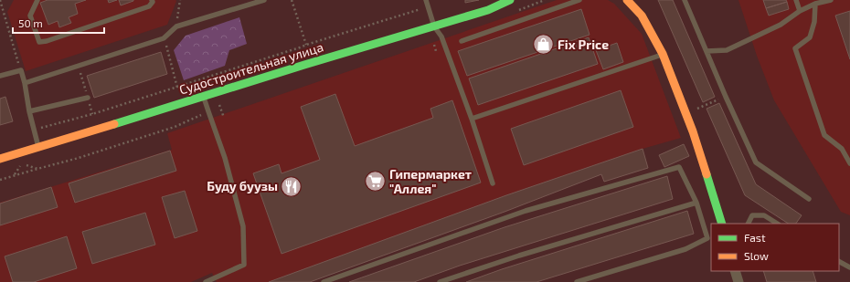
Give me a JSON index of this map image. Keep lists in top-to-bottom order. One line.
{"streets":{"street":["Судостроительная улица"]},"places":{"shop":["Fix Price"],"supermarket":["Гипермаркет \"Аллея\""],"restaurant":["Буду буузы"]},"legend":["Fast","Slow"],"scale_bar":"50 m"}
